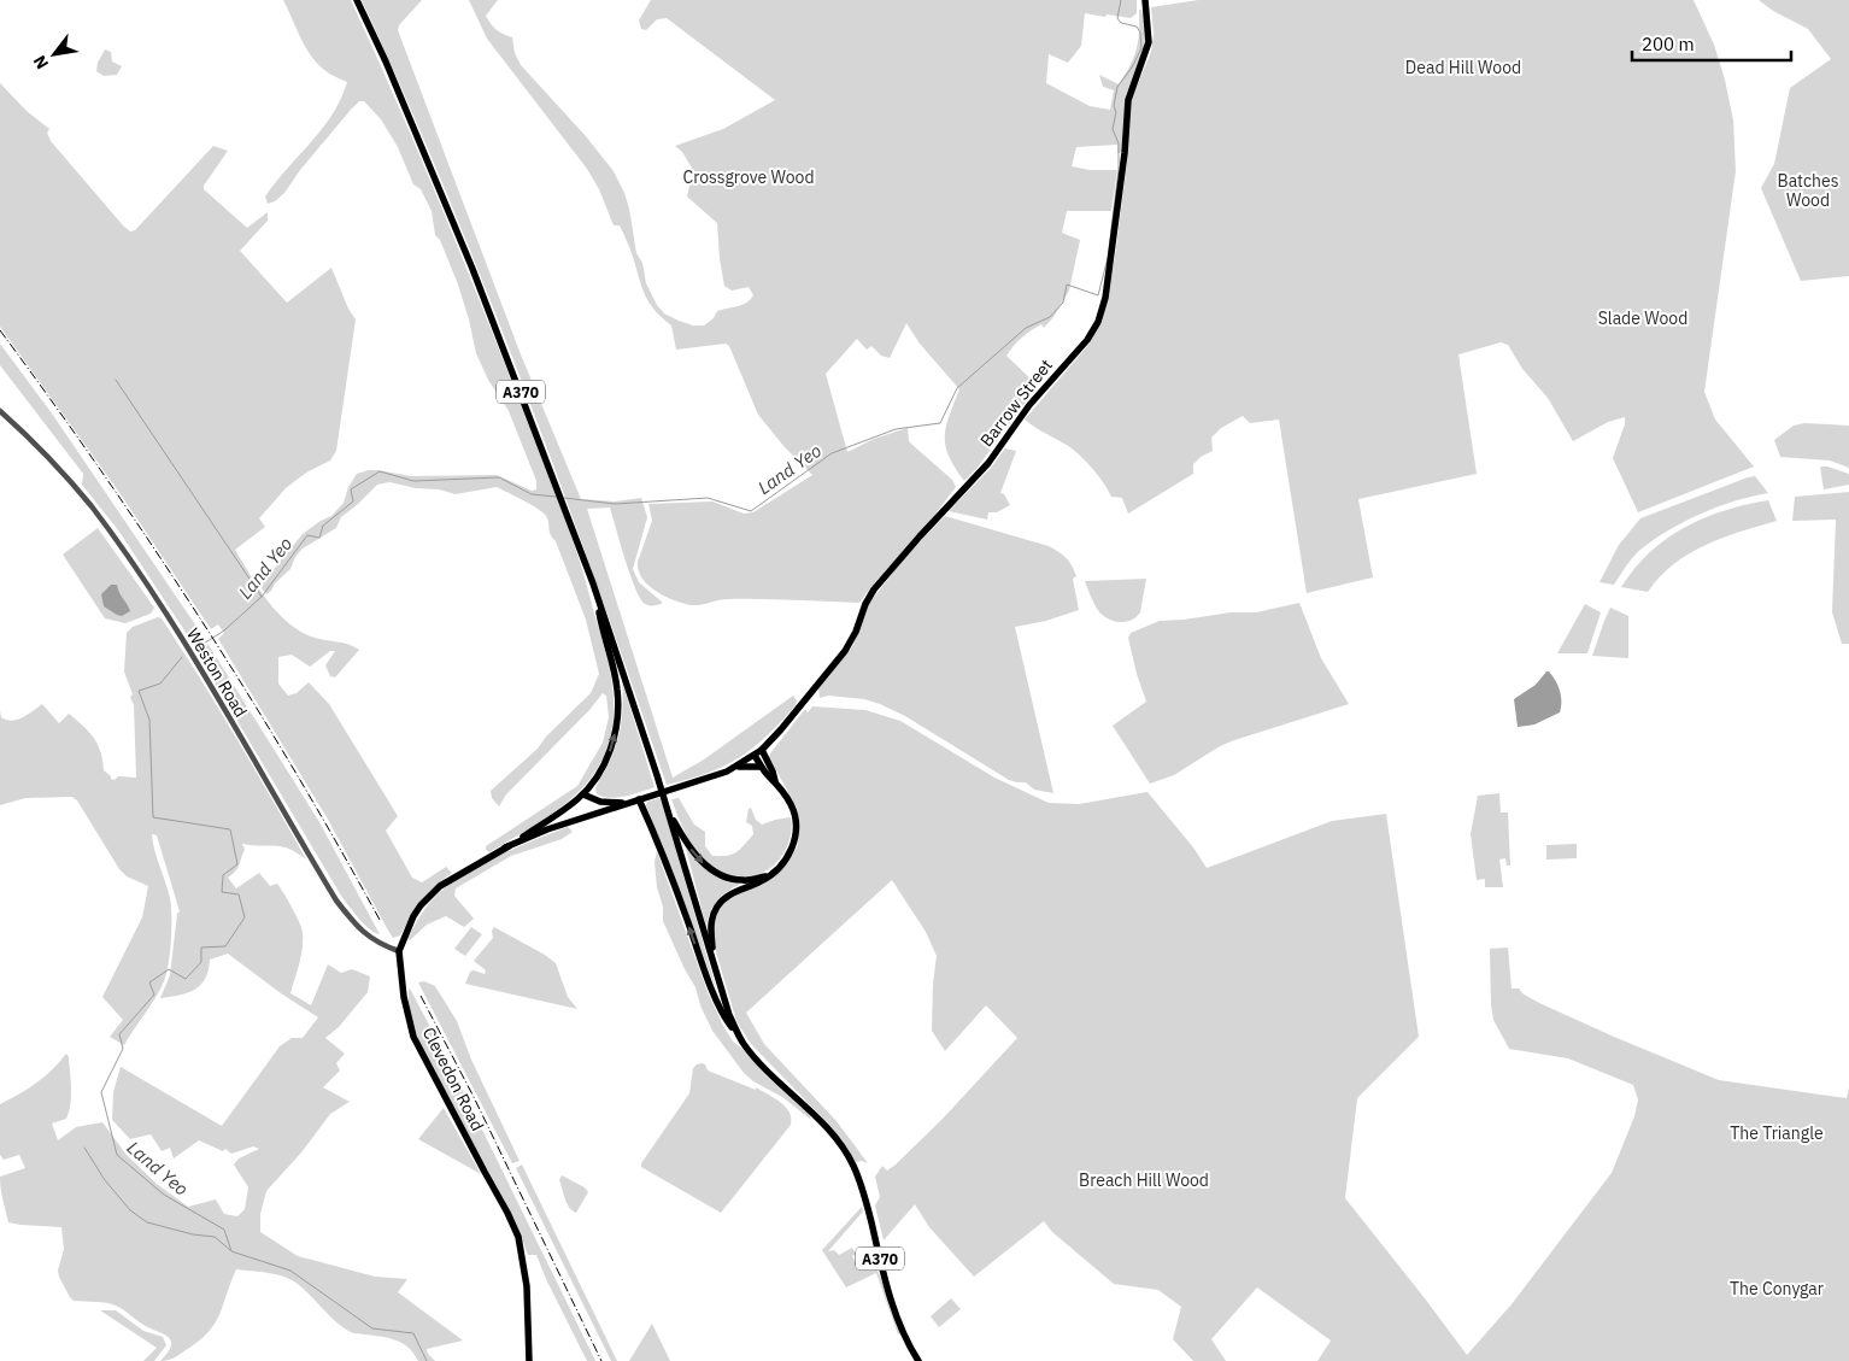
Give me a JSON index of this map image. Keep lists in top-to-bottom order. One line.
{"streets":{"main road":["A370","Barrow Street","Clevedon Road"],"street":["Weston Road"]},"crossings":[["Barrow Street","Clevedon Road"],["Weston Road","Clevedon Road"]],"water":["Land Yeo"],"parks":["Dead Hill Wood","Crossgrove Wood","Batches Wood","Slade Wood","The Triangle","Breach Hill Wood","The Conygar"],"scale_bar":"200 m","north":"bottom left"}
